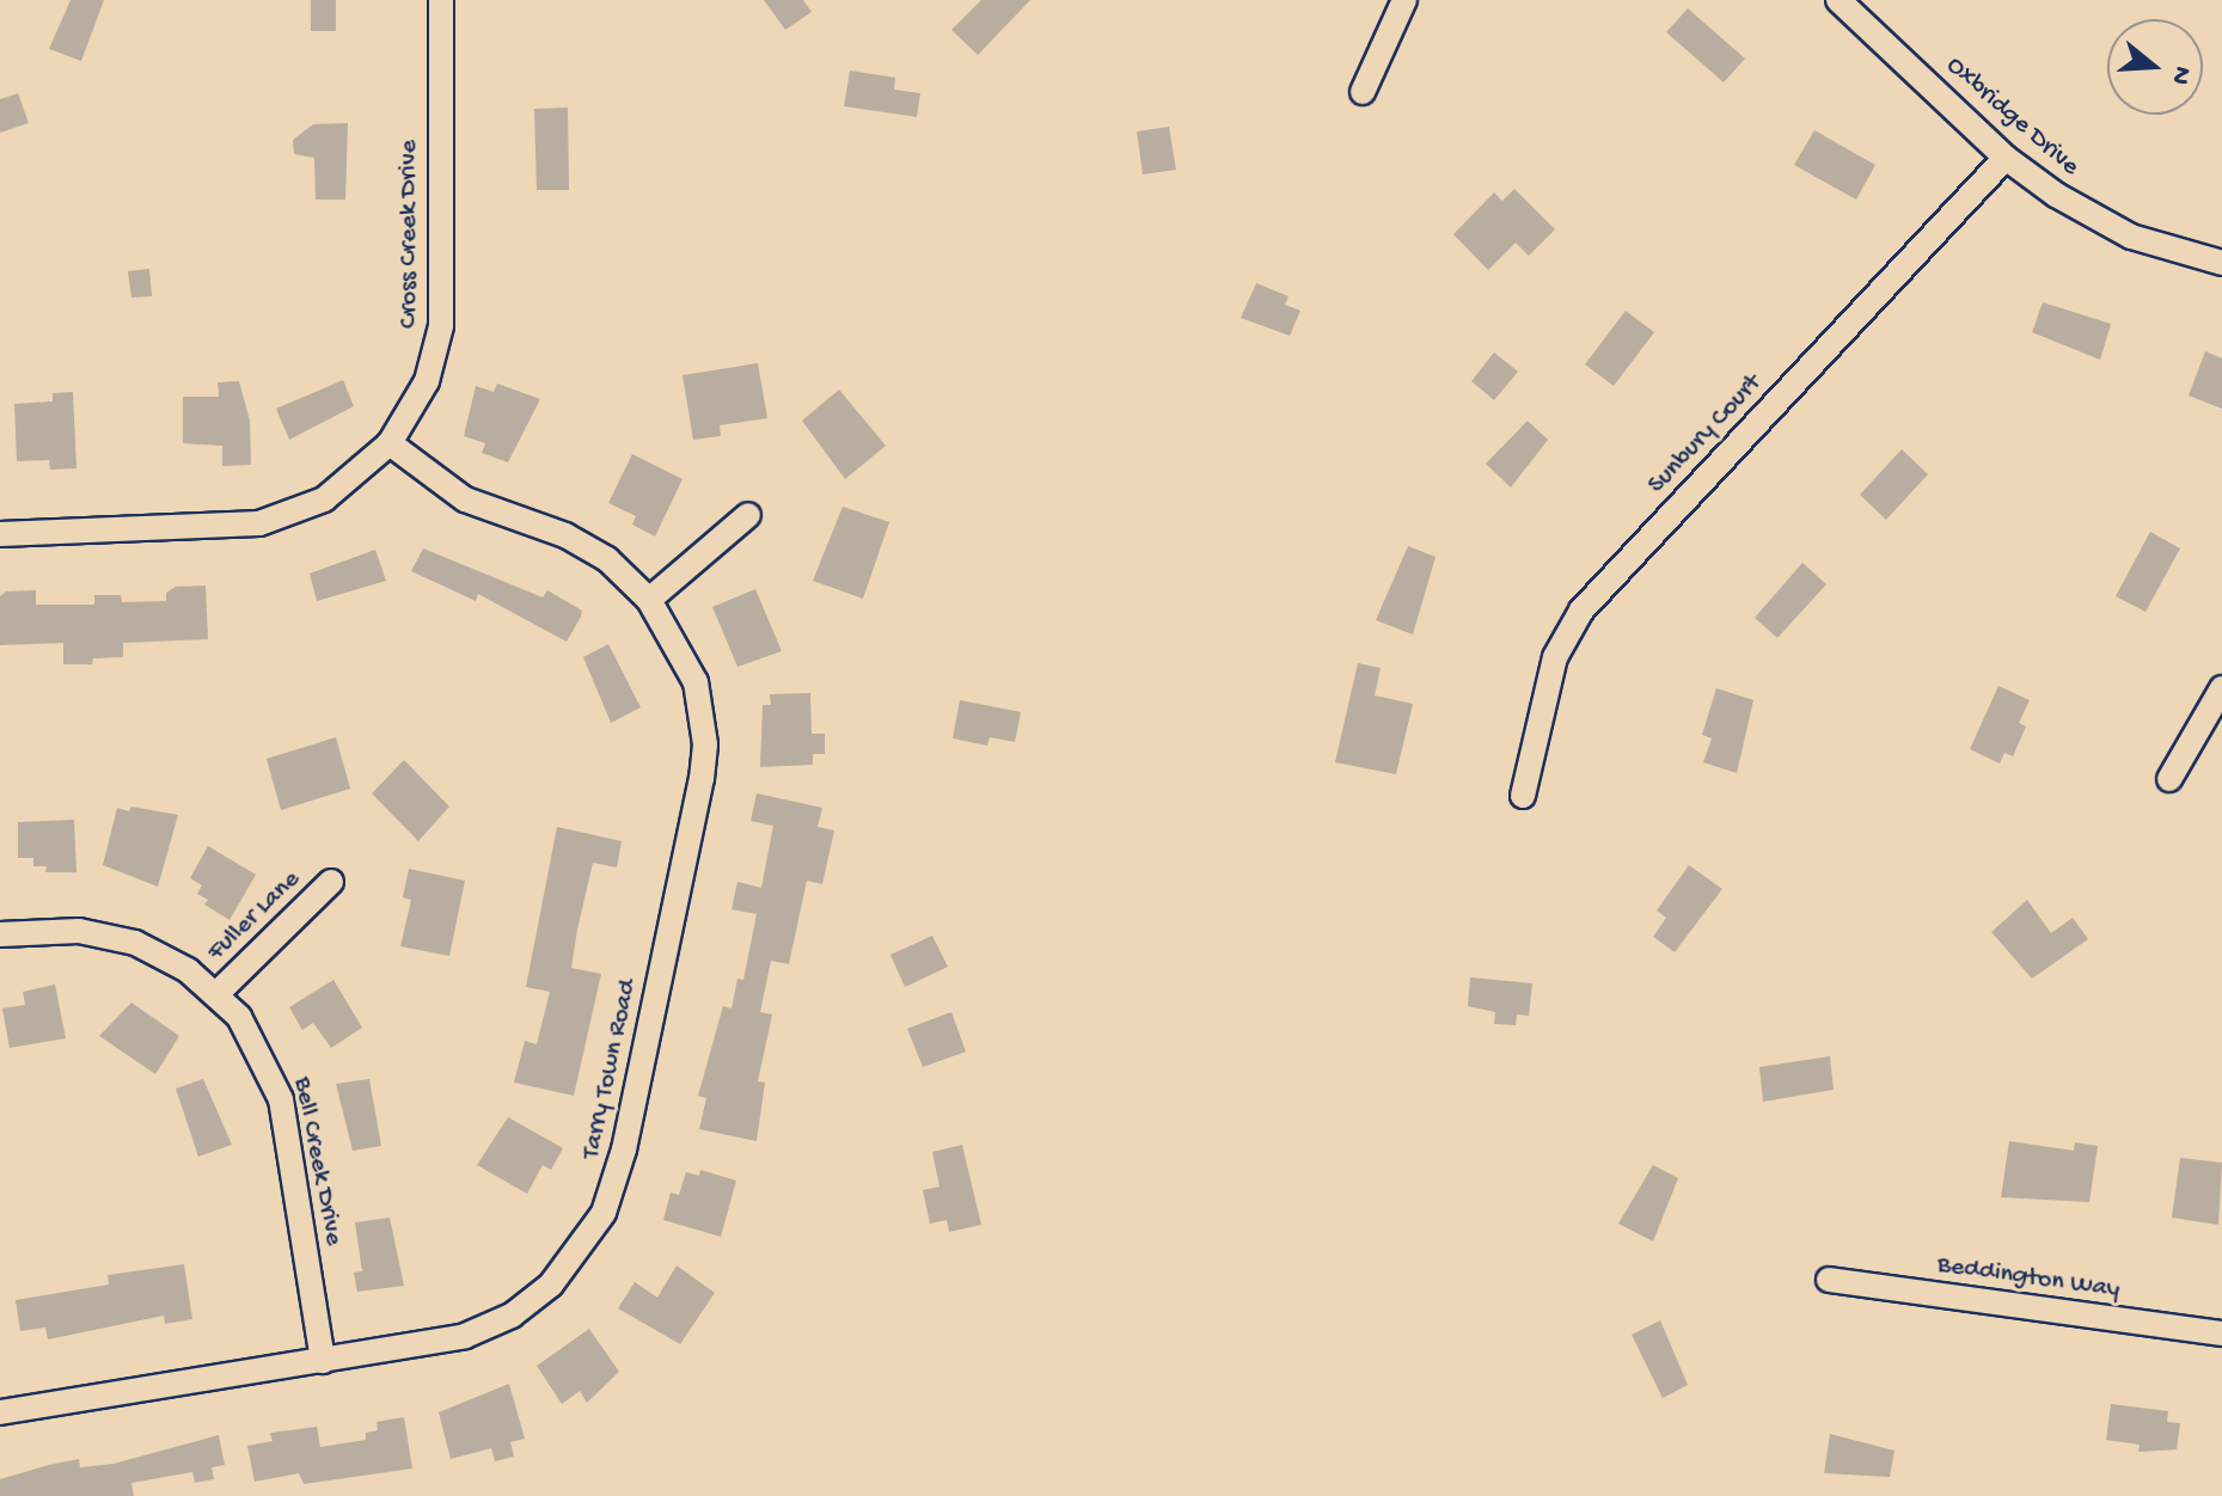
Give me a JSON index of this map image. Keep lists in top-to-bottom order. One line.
{"streets":{"street":["Oxbridge Drive","Cross Creek Drive","Sunbury Court","Fuller Lane","Tarry Town Road","Bell Creek Drive","Beddington Way"]},"crossings":[["Oxbridge Drive","Sunbury Court"],["Cross Creek Drive","Tarry Town Road"],["Fuller Lane","Bell Creek Drive"],["Tarry Town Road","Bell Creek Drive"]],"north":"right"}
